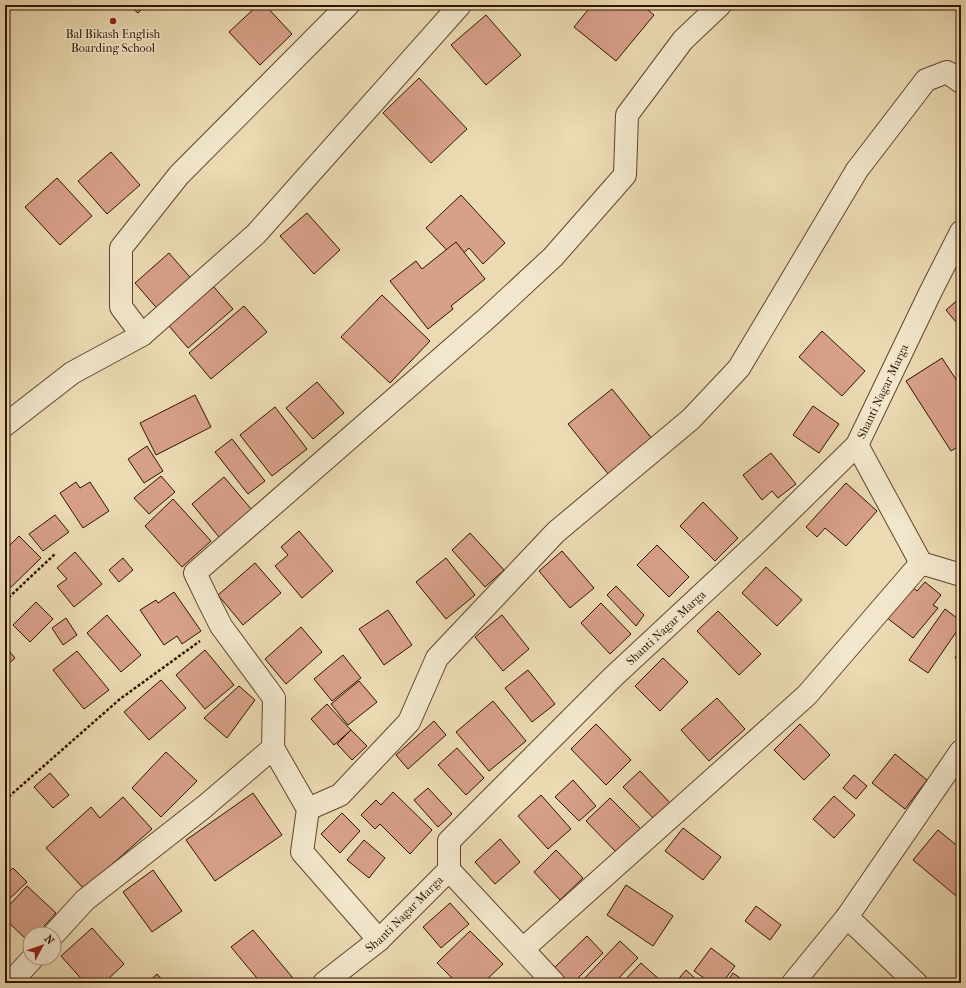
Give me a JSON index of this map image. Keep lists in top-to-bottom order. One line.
{"streets":{"street":["Shanti Nagar Marga"]},"places":["Bal Bikash English Boarding School"],"north":"top right"}
